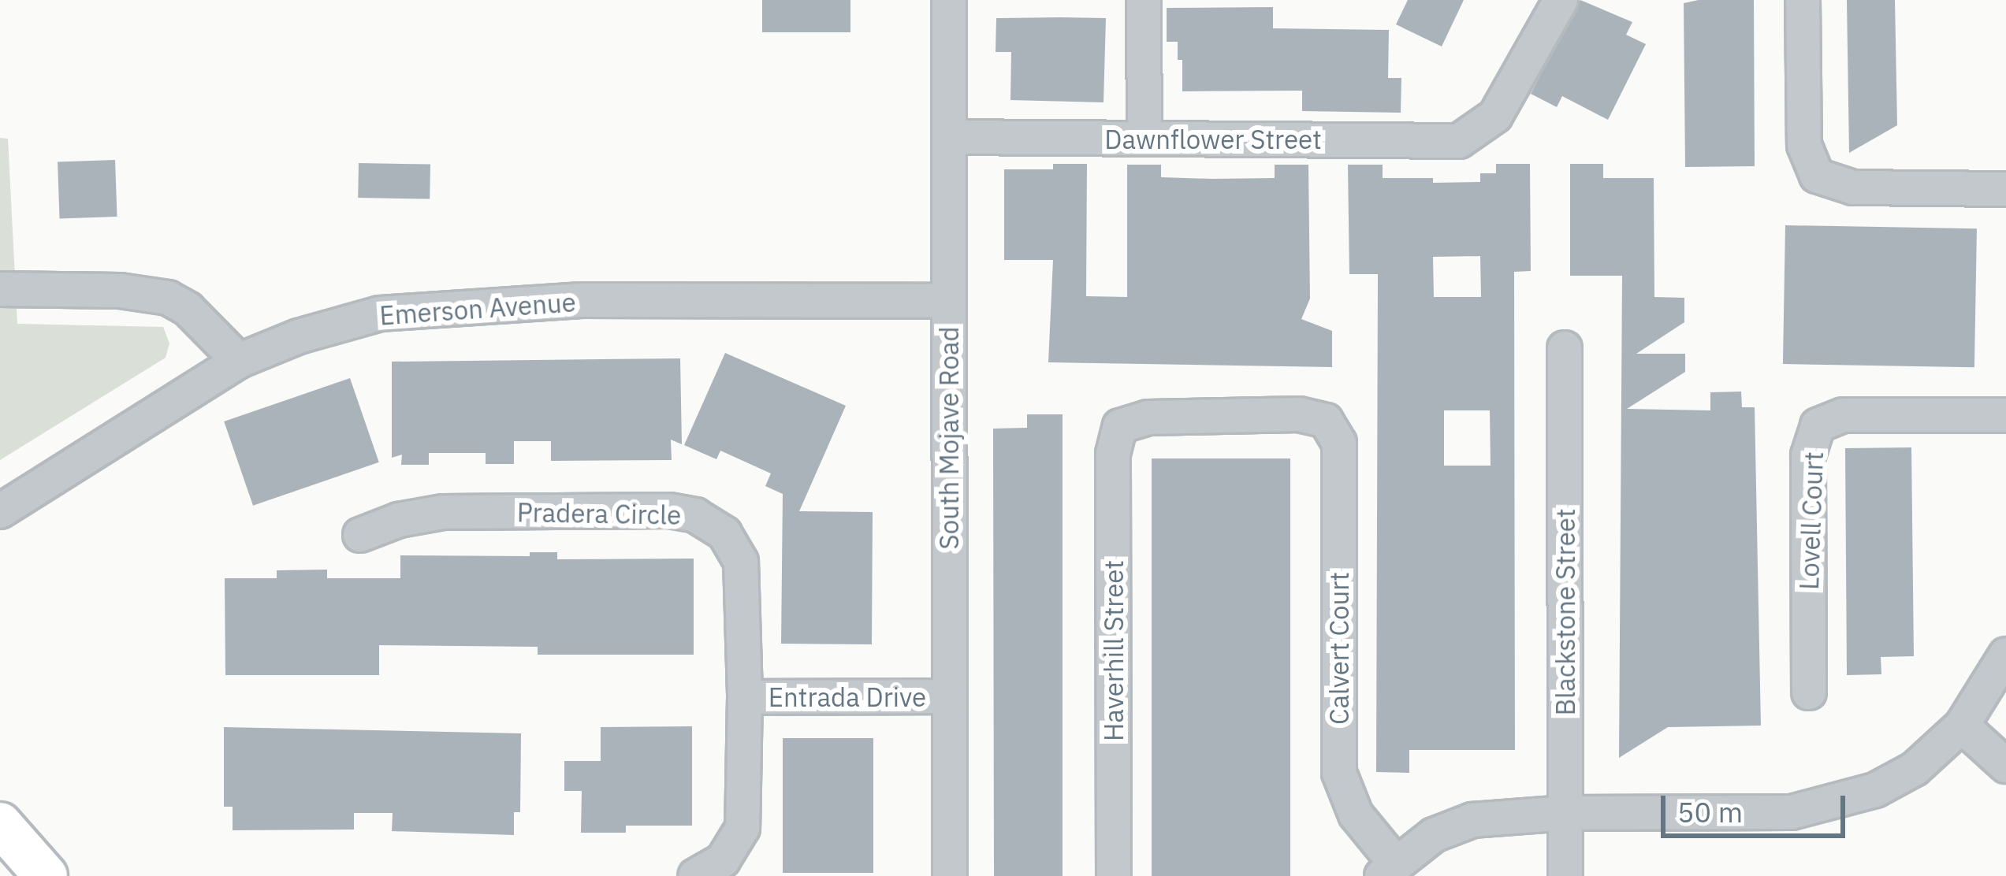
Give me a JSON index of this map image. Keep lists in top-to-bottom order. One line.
{"streets":{"street":["Dawnflower Street","Emerson Avenue","South Mojave Road","Pradera Circle","Lovell Court","Blackstone Street","Calvert Court","Haverhill Street","Entrada Drive"]},"crossings":[["Dawnflower Street","South Mojave Road"],["Emerson Avenue","South Mojave Road"],["South Mojave Road","Entrada Drive"],["Pradera Circle","Entrada Drive"],["Calvert Court","Haverhill Street"]],"scale_bar":"50 m"}
